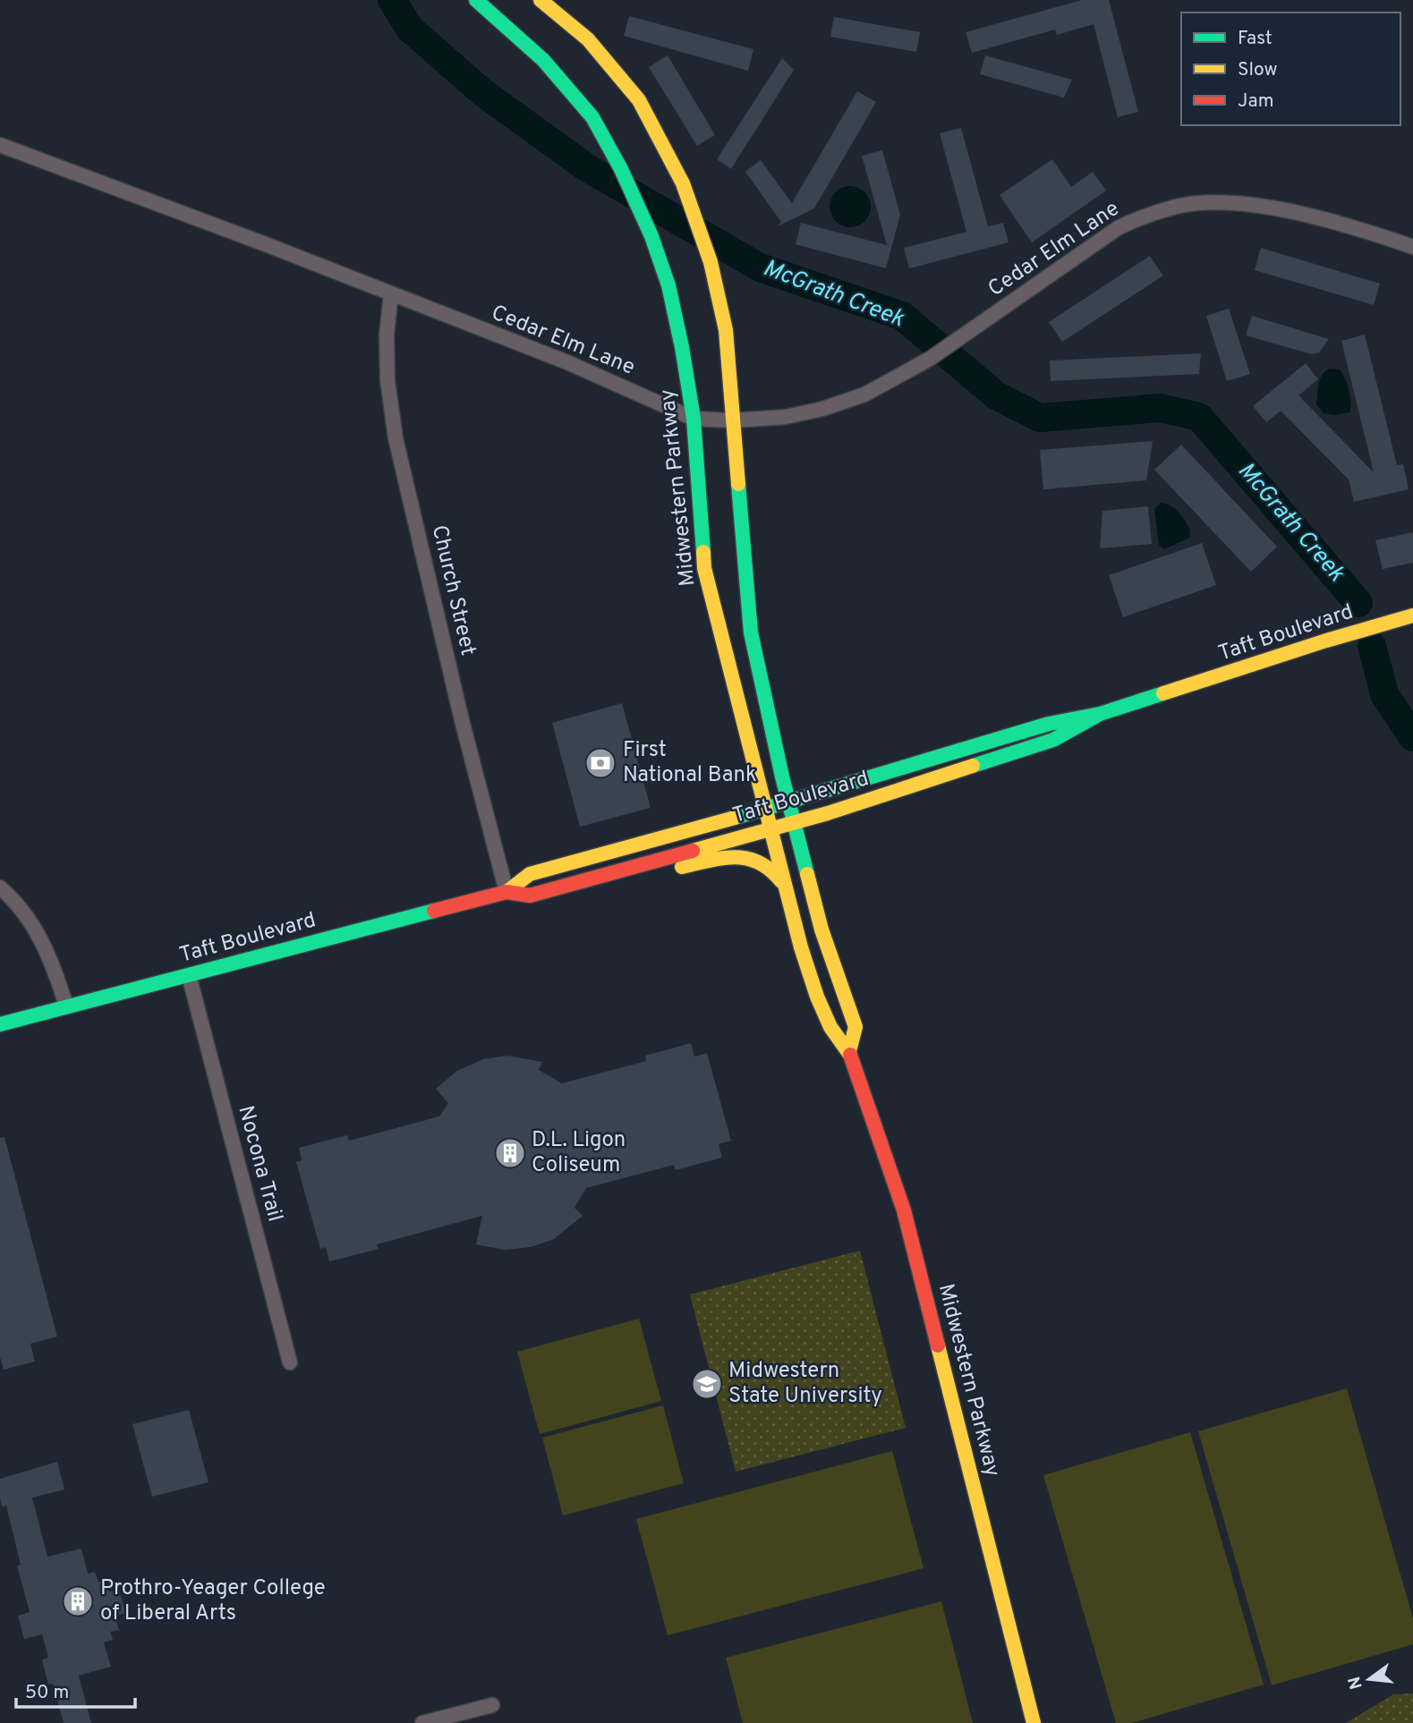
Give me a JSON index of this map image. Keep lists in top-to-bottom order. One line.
{"streets":{"main road":["Midwestern Parkway","Taft Boulevard"],"street":["Cedar Elm Lane","Church Street","Nocona Trail"]},"crossings":[["Cedar Elm Lane","Midwestern Parkway"],["Cedar Elm Lane","Church Street"],["Midwestern Parkway","Taft Boulevard"],["Church Street","Taft Boulevard"],["Taft Boulevard","Nocona Trail"]],"water":["McGrath Creek"],"places":{"bank":["First National Bank"],"building":["D.L. Ligon Coliseum","Prothro-Yeager College of Liberal Arts"],"school or university":["Midwestern State University"]},"legend":["Fast","Slow","Jam"],"scale_bar":"50 m","north":"left"}
